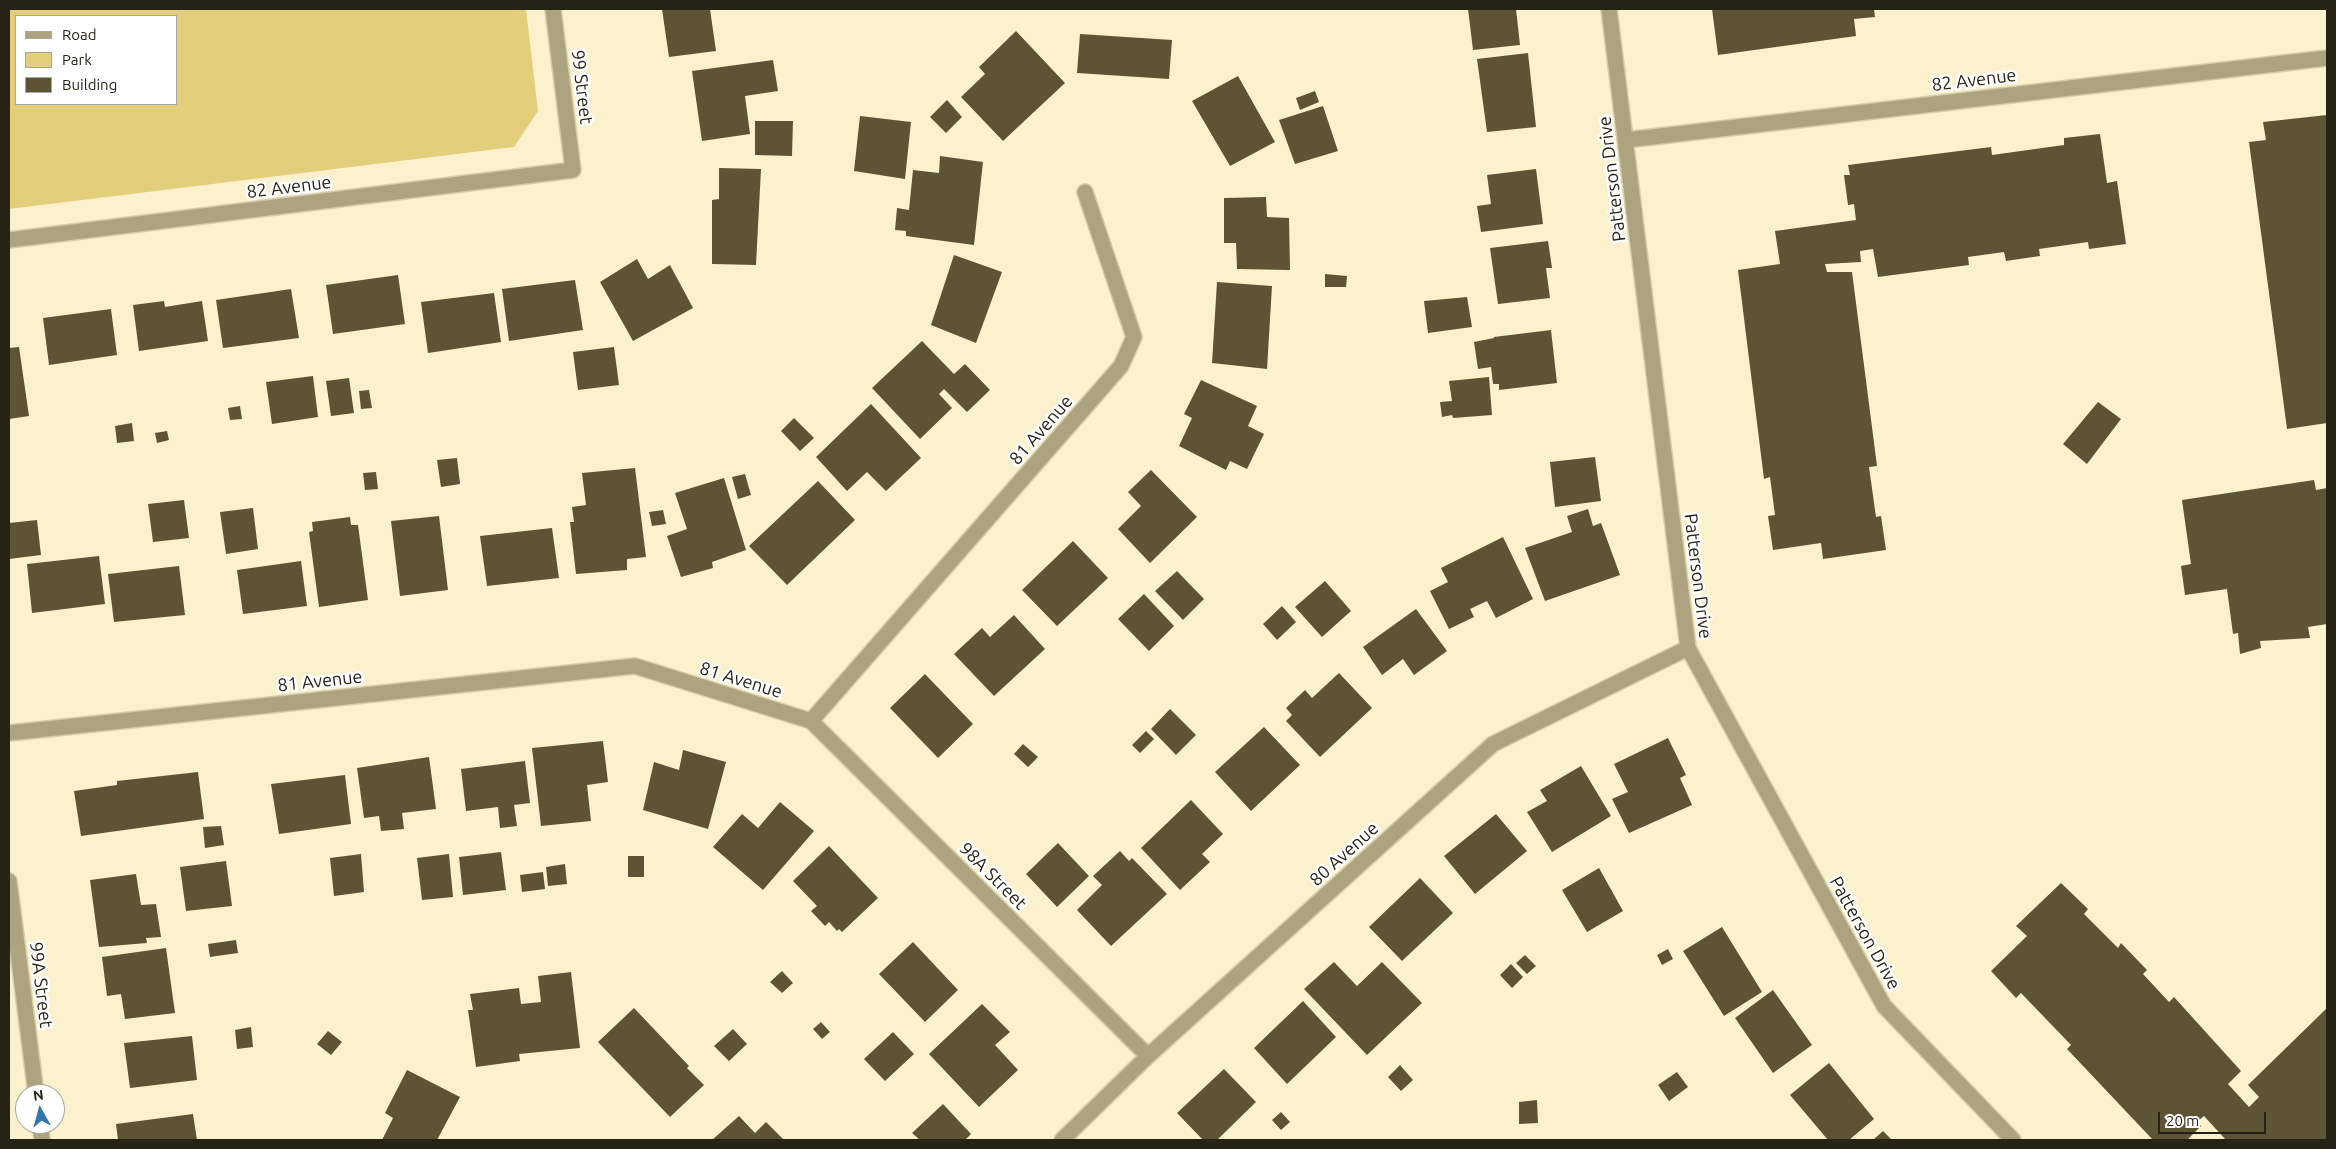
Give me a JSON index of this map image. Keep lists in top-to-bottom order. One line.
{"streets":{"street":["82 Avenue","99 Street","Patterson Drive","81 Avenue","80 Avenue","98A Street","99A Street"]},"crossings":[["82 Avenue","99 Street"],["82 Avenue","Patterson Drive"],["Patterson Drive","80 Avenue"],["81 Avenue","98A Street"],["80 Avenue","98A Street"]],"legend":["Road","Park","Building"],"scale_bar":"20 m","north":"top"}
